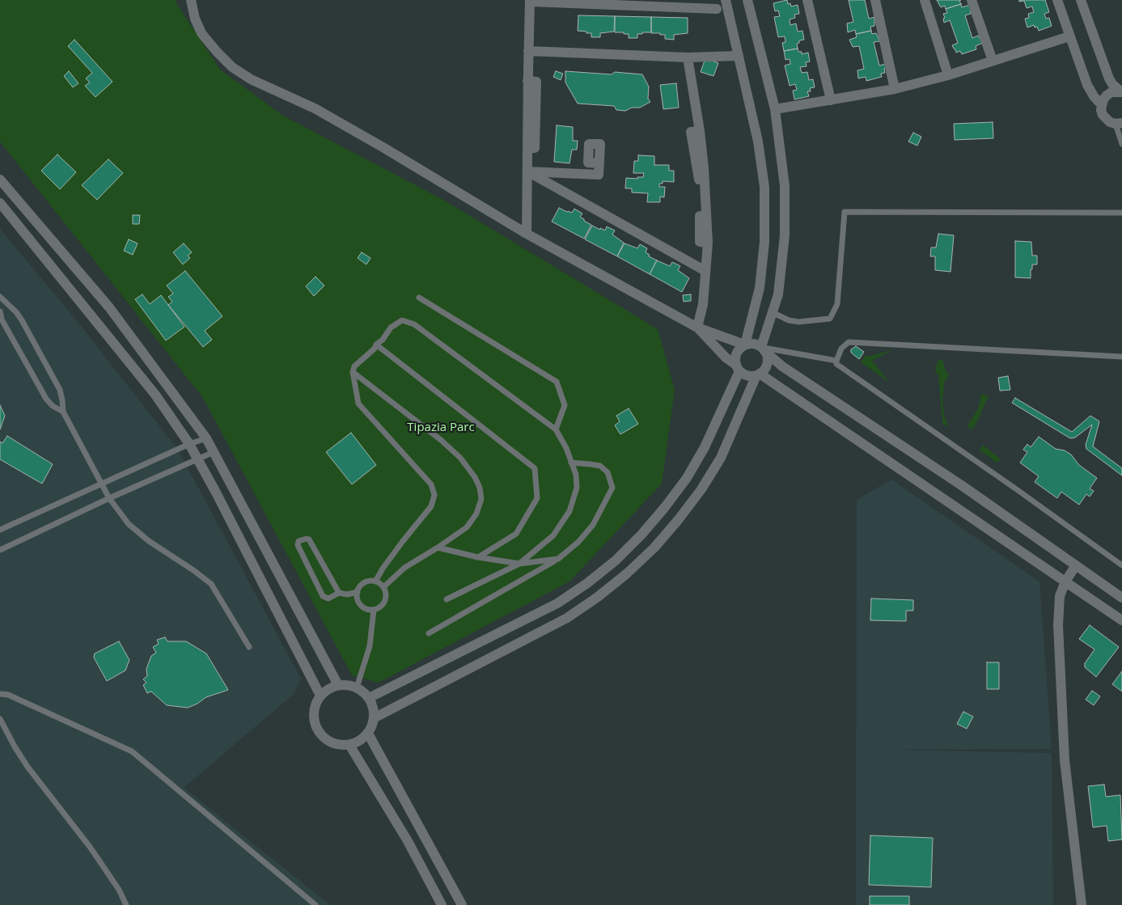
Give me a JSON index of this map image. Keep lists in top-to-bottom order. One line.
{"parks":["Tipazia Parc"]}
